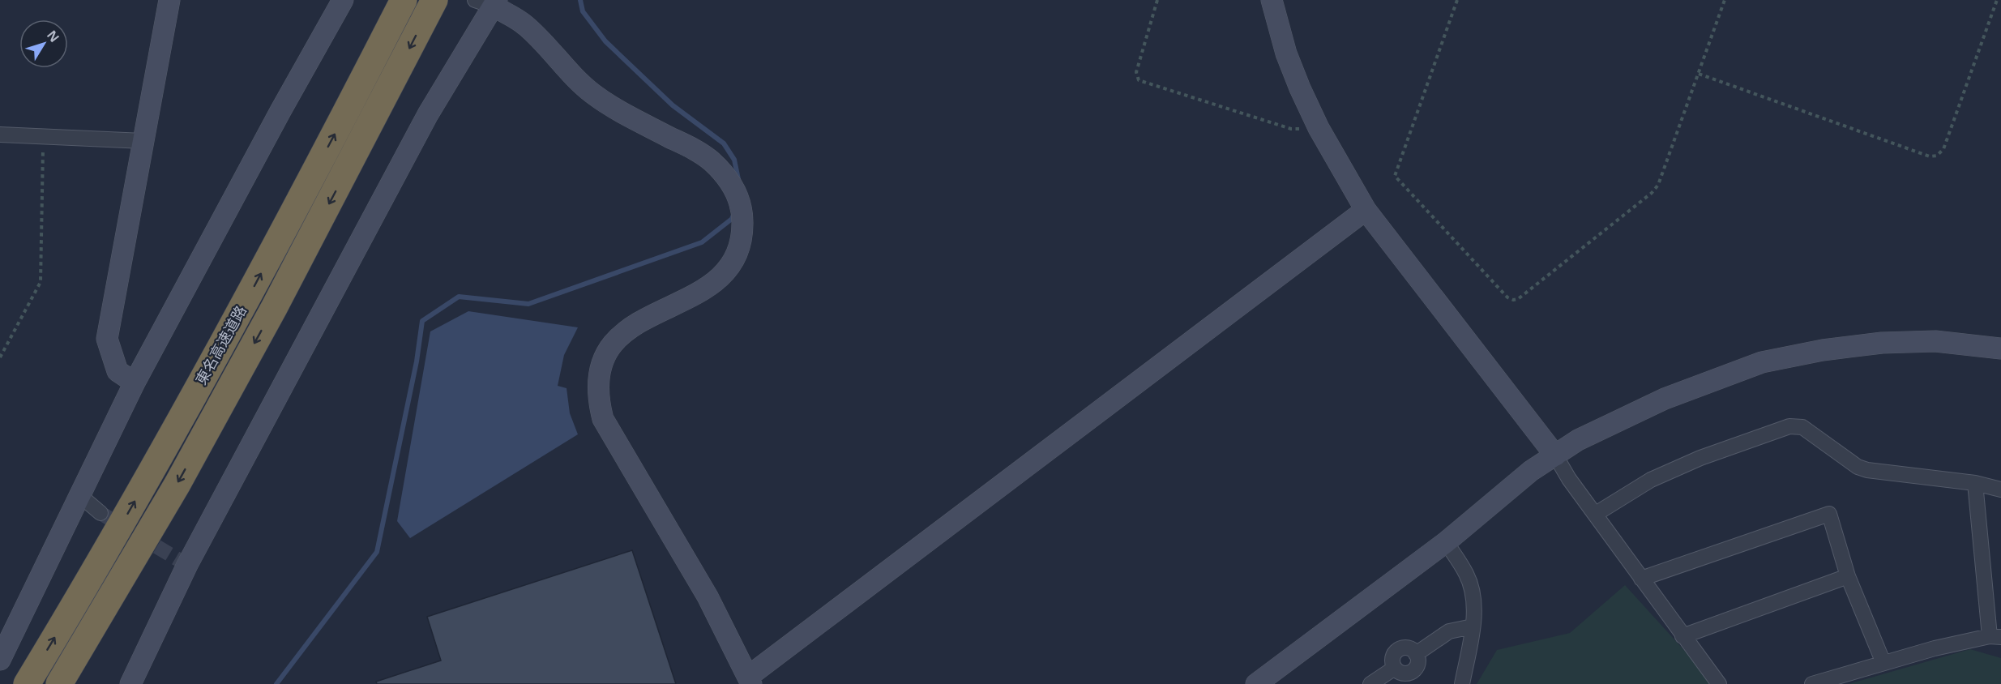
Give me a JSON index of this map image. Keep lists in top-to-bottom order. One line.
{"streets":{"highway":["東名高速道路"]},"north":"top right"}
